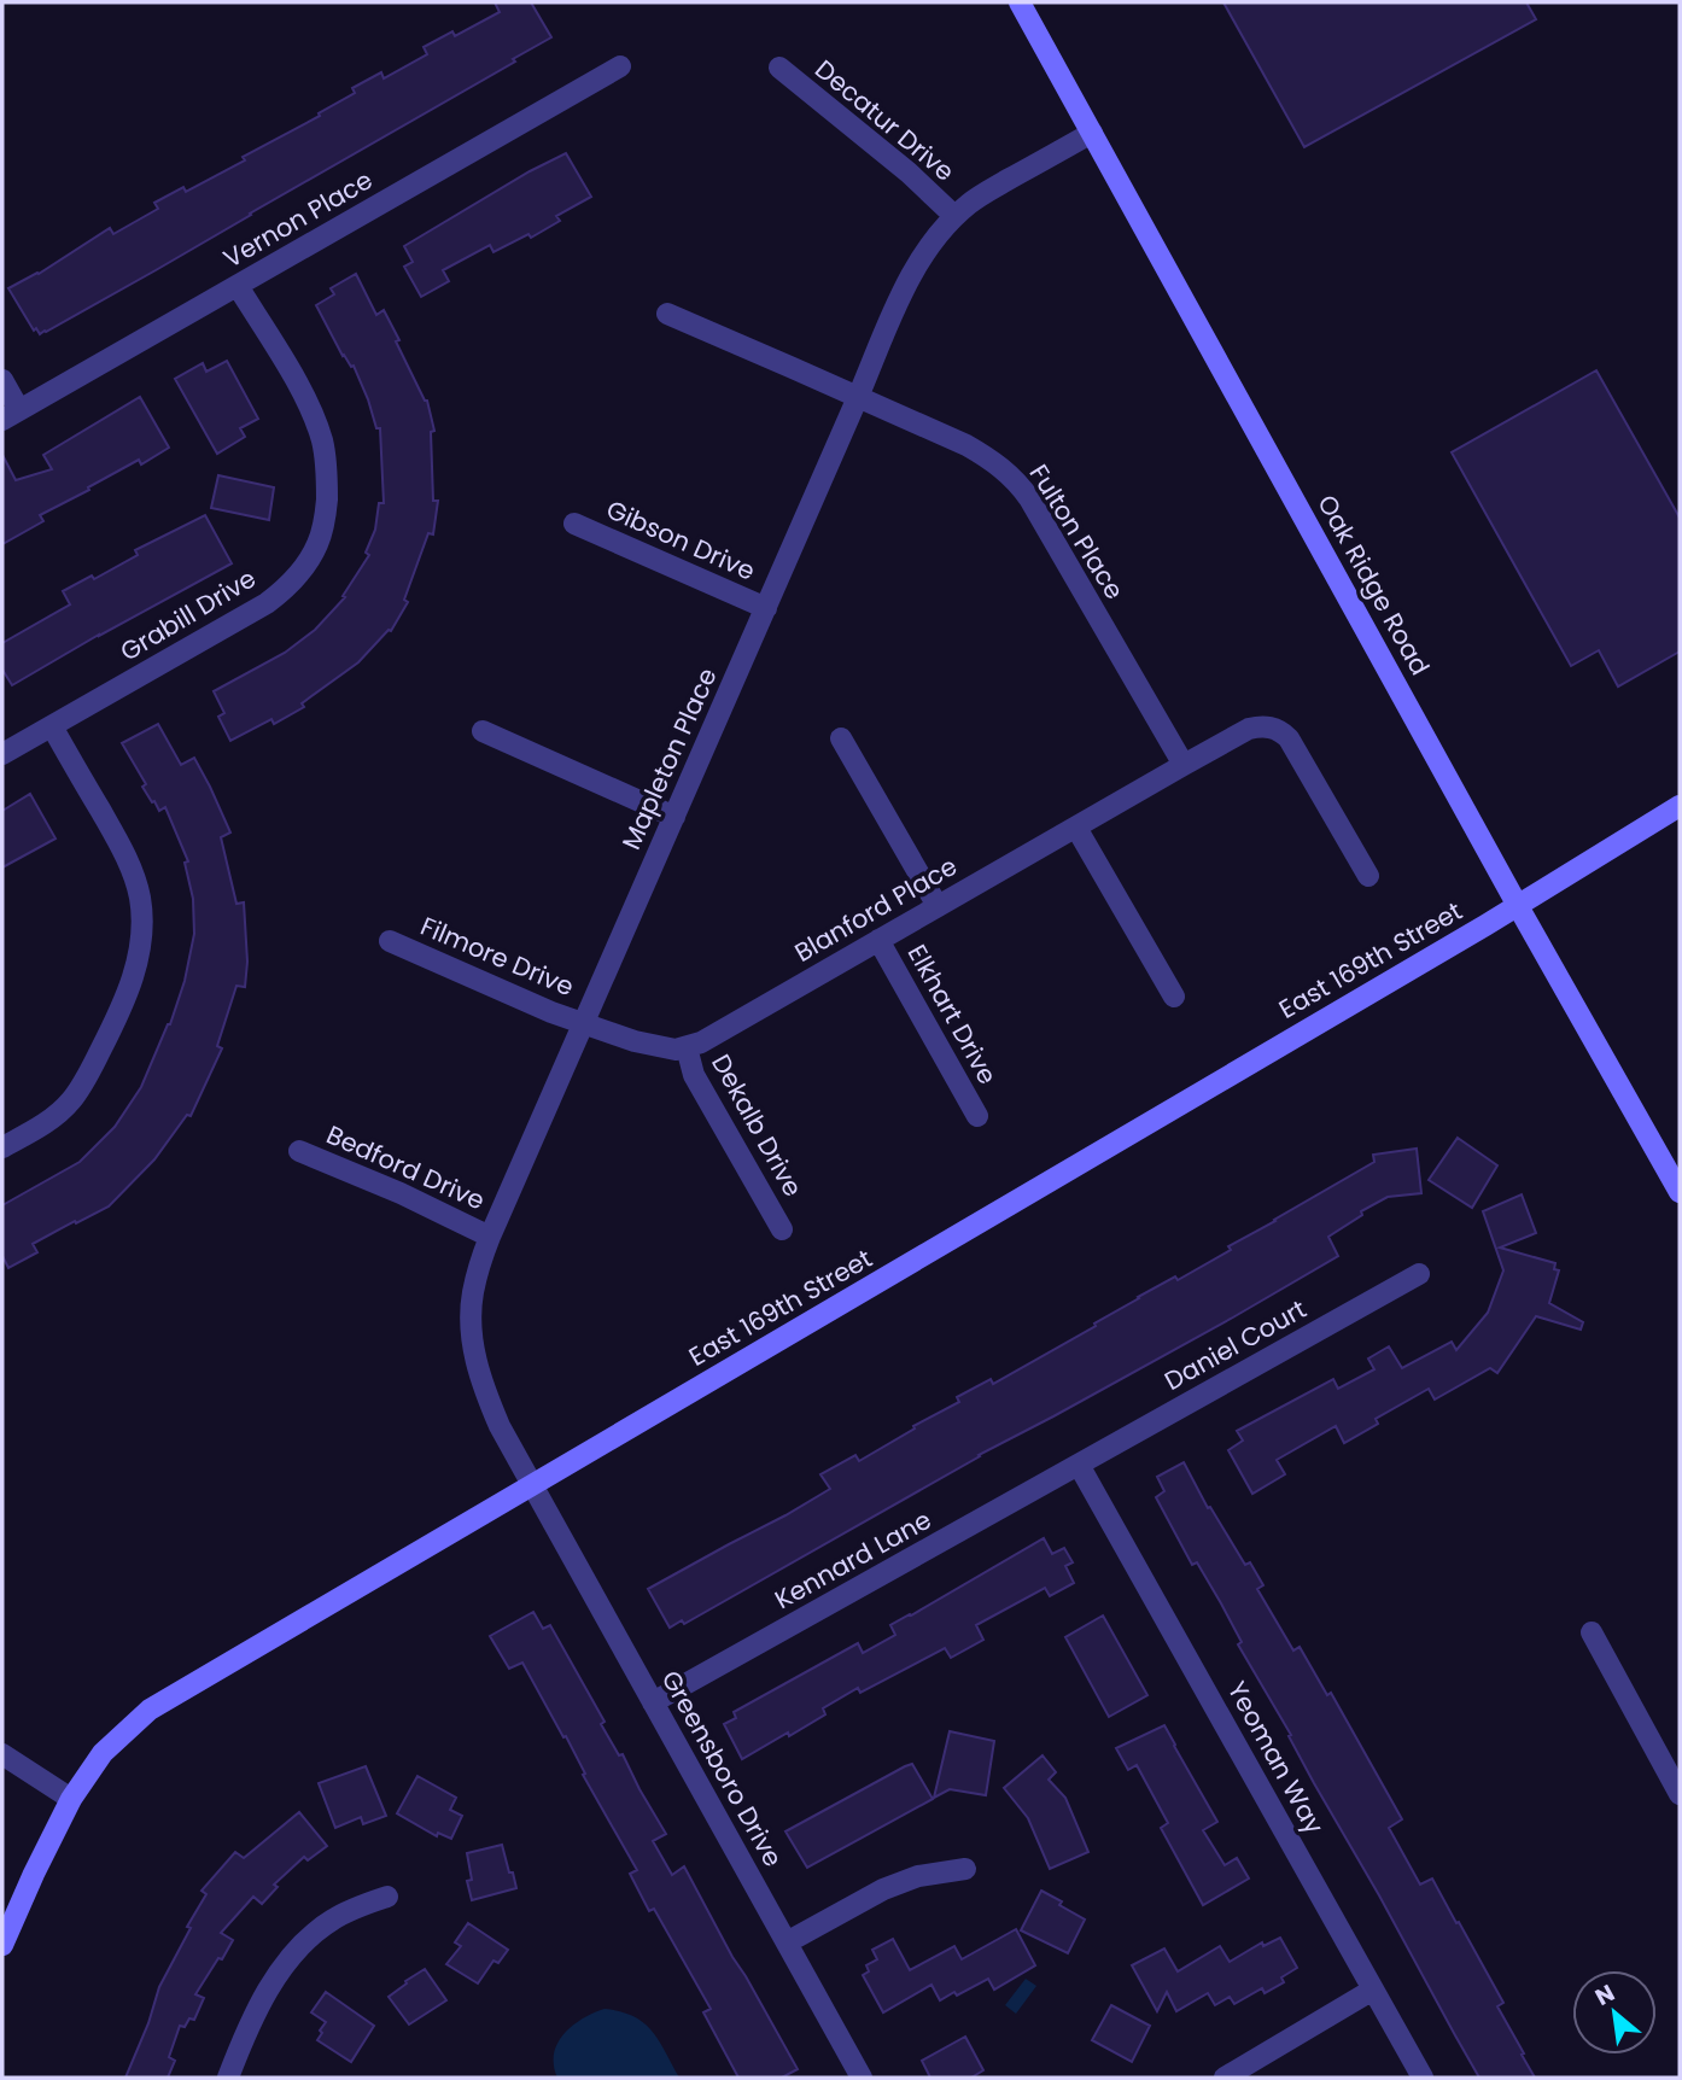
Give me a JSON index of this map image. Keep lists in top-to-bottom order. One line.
{"streets":{"street":["Decatur Drive","Vernon Place","Fulton Place","Gibson Drive","Oak Ridge Road","Grabill Drive","Mapleton Place","Blanford Place","Filmore Drive","East 169th Street","Elkhart Drive","Dekalb Drive","Bedford Drive","Daniel Court","Kennard Lane","Yeoman Way","Greensboro Drive"]},"crossings":[["Decatur Drive","Mapleton Place"],["Vernon Place","Grabill Drive"],["Fulton Place","Mapleton Place"],["Fulton Place","Blanford Place"],["Gibson Drive","Mapleton Place"],["Oak Ridge Road","Mapleton Place"],["Oak Ridge Road","East 169th Street"],["Mapleton Place","Filmore Drive"],["Mapleton Place","East 169th Street"],["Mapleton Place","Bedford Drive"],["Mapleton Place","Greensboro Drive"],["Blanford Place","Elkhart Drive"],["Blanford Place","Dekalb Drive"],["East 169th Street","Greensboro Drive"],["Daniel Court","Kennard Lane"],["Daniel Court","Yeoman Way"],["Kennard Lane","Yeoman Way"],["Kennard Lane","Greensboro Drive"]],"north":"top left"}
